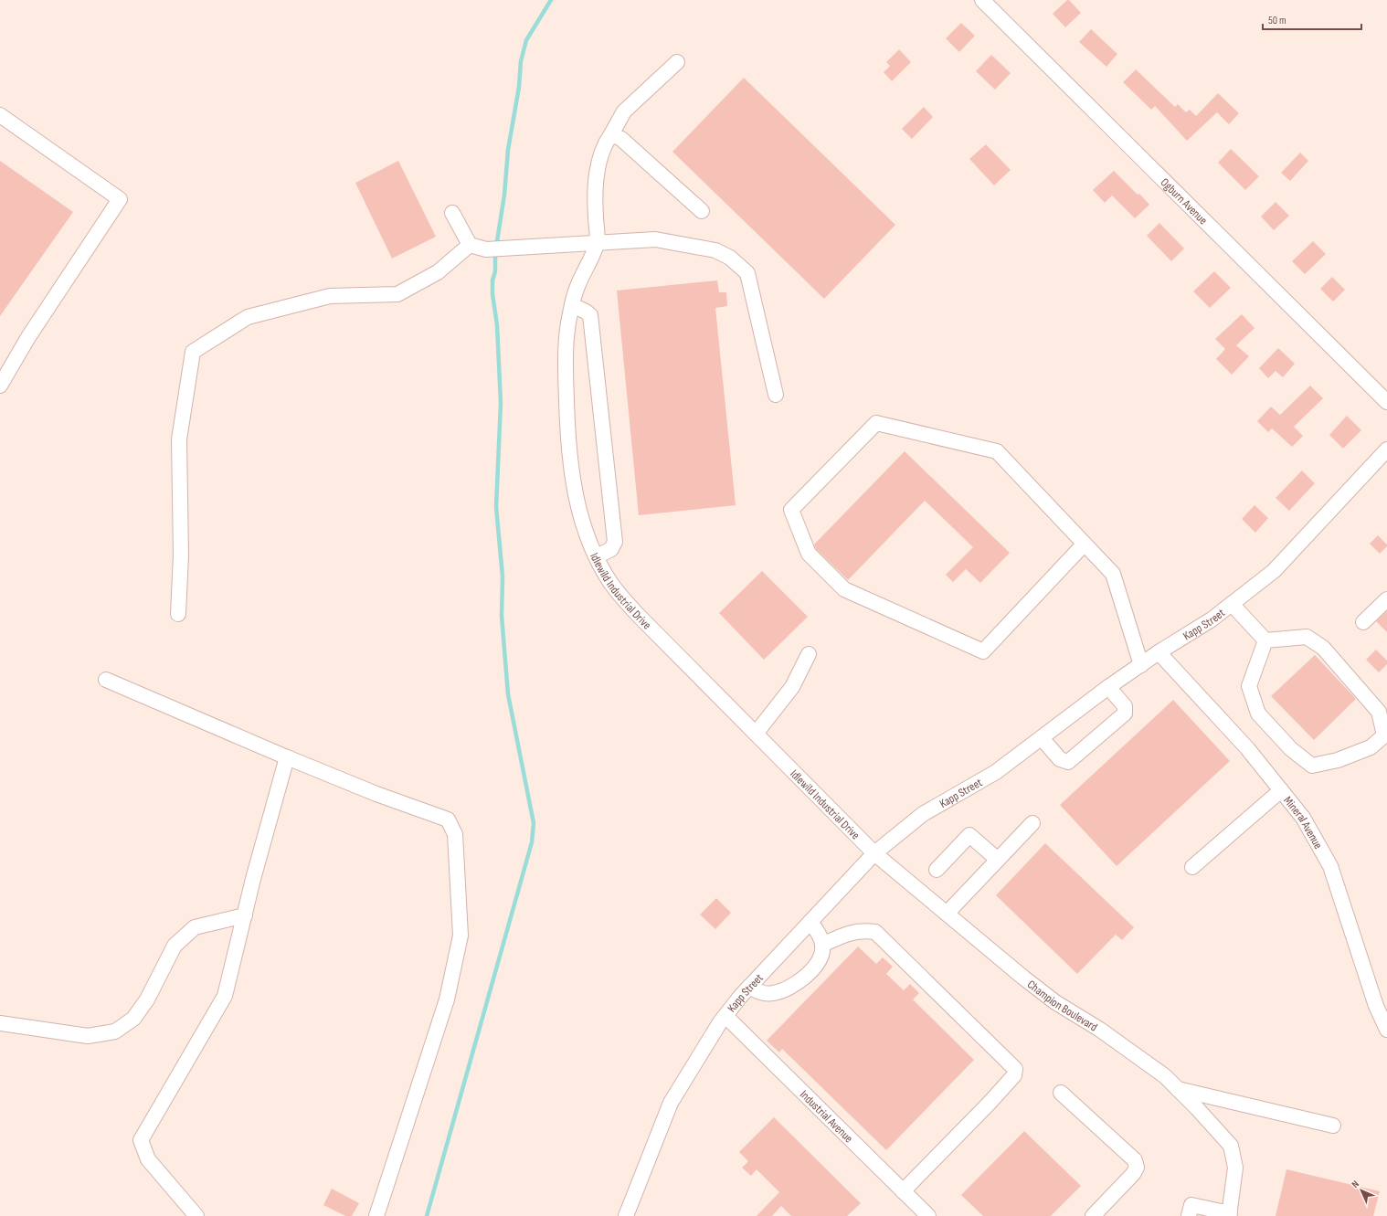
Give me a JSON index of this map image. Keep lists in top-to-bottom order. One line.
{"streets":{"street":["Ogburn Avenue","Idlewild Industrial Drive","Kapp Street","Mineral Avenue","Champion Boulevard","Industrial Avenue"]},"crossings":[["Idlewild Industrial Drive","Kapp Street"],["Idlewild Industrial Drive","Champion Boulevard"],["Kapp Street","Mineral Avenue"],["Kapp Street","Champion Boulevard"],["Kapp Street","Industrial Avenue"]],"scale_bar":"50 m","north":"top left"}
